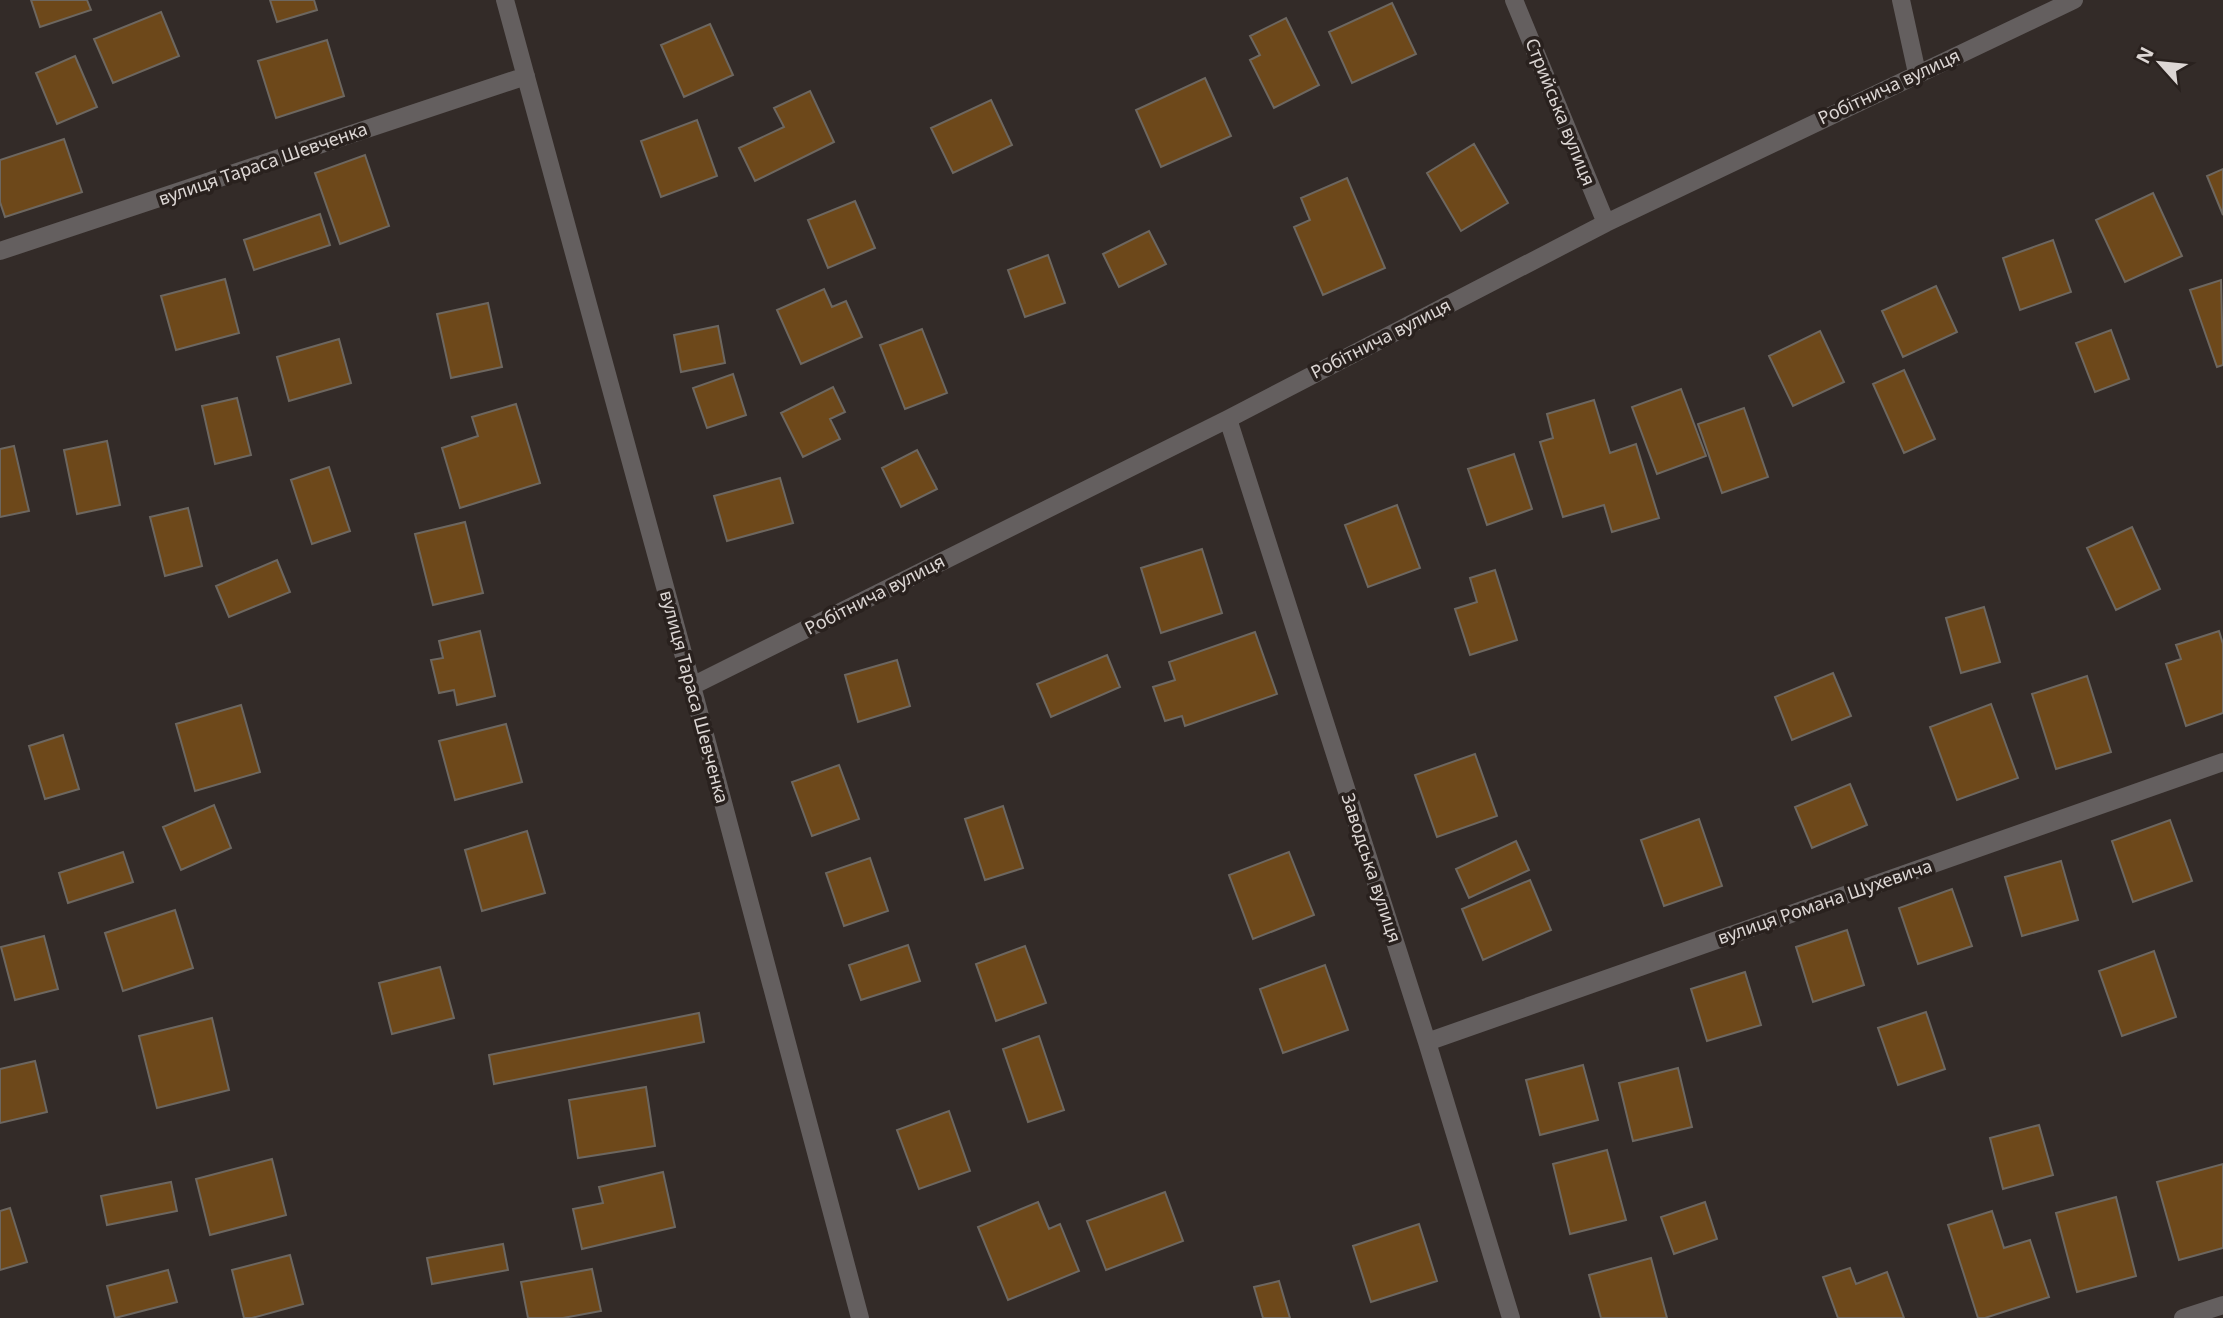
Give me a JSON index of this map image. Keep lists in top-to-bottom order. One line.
{"streets":{"street":["Робітнича вулиця","Стрийська вулиця","вулиця Тараса Шевченка","Заводська вулиця","вулиця Романа Шухевича"]},"crossings":[["Робітнича вулиця","Стрийська вулиця"],["Робітнича вулиця","вулиця Тараса Шевченка"],["Робітнича вулиця","Заводська вулиця"],["Заводська вулиця","вулиця Романа Шухевича"]],"north":"top left"}
